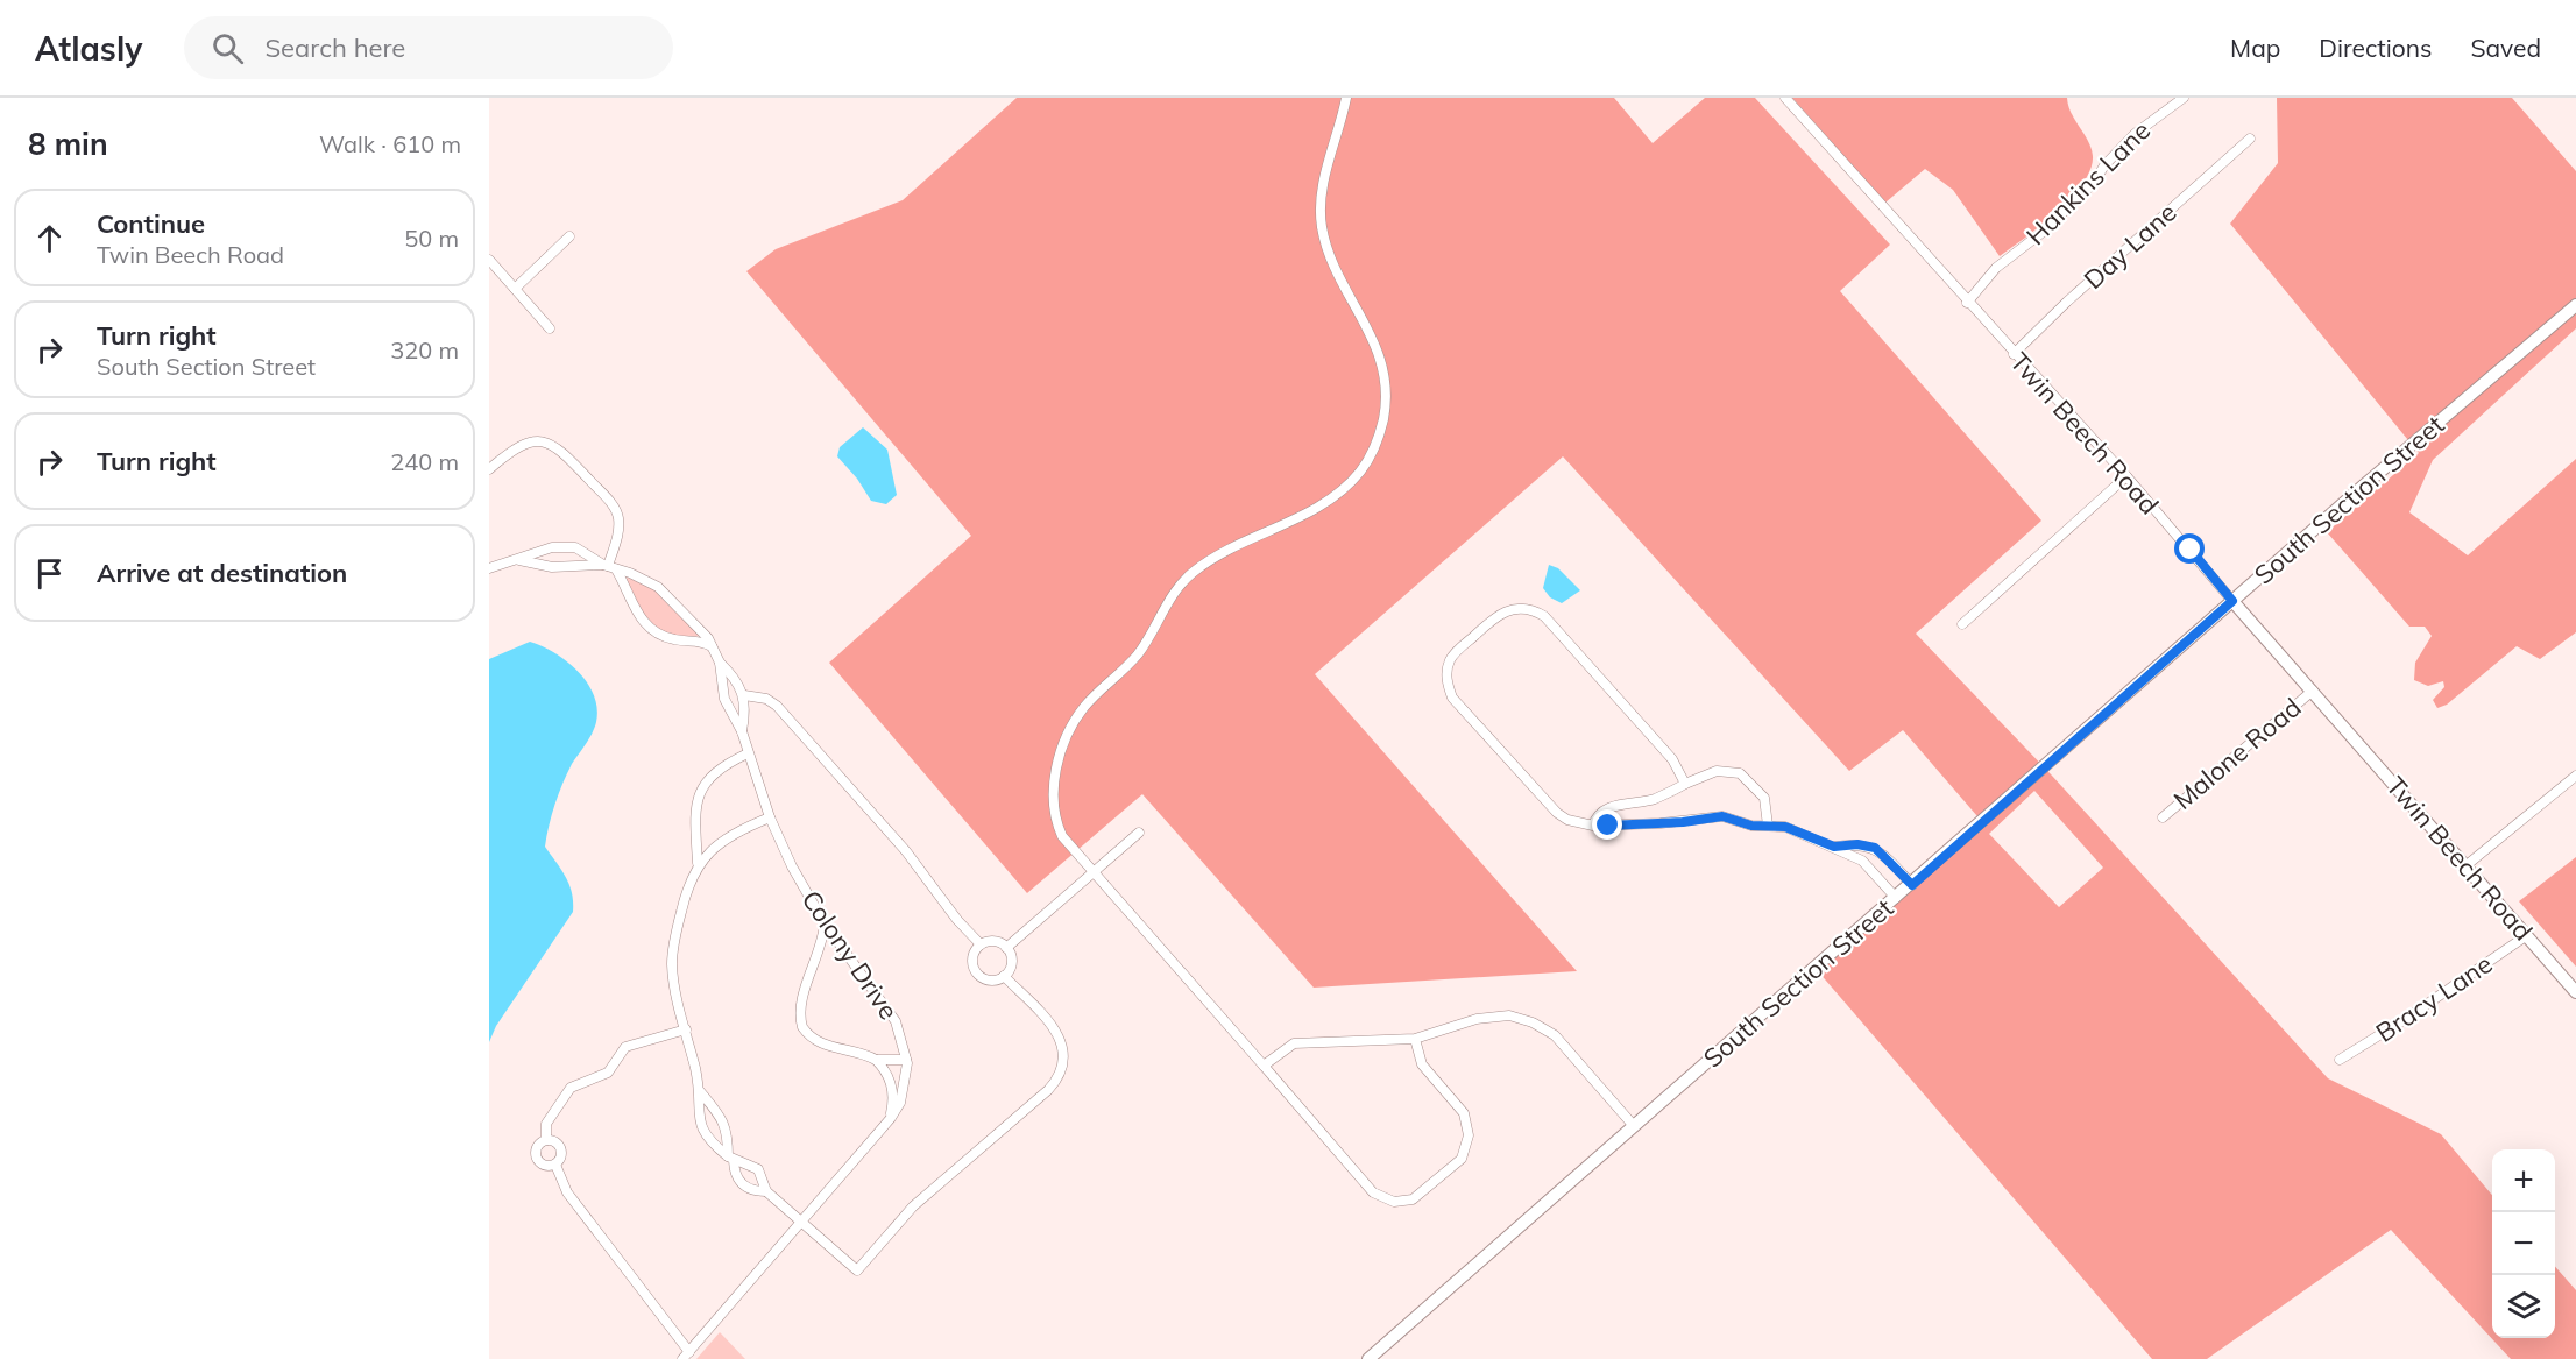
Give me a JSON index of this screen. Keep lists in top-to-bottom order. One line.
{"streets":{"street":["Hankins Lane","Day Lane","Twin Beech Road","South Section Street","Malone Road","Colony Drive","Bracy Lane"]},"crossings":[["Hankins Lane","Twin Beech Road"],["Day Lane","Twin Beech Road"],["Twin Beech Road","South Section Street"],["Twin Beech Road","Malone Road"],["Twin Beech Road","Bracy Lane"]],"page":{"header":"Atlasly","search":"Search here","nav":["Map","Directions","Saved"],"heading":["8 min","Walk · 610 m"],"list":[["Continue","Twin Beech Road","50 m"],["Turn right","South Section Street","320 m"],["Turn right","240 m"],"Arrive at destination"],"map_buttons":["+","−"]}}
